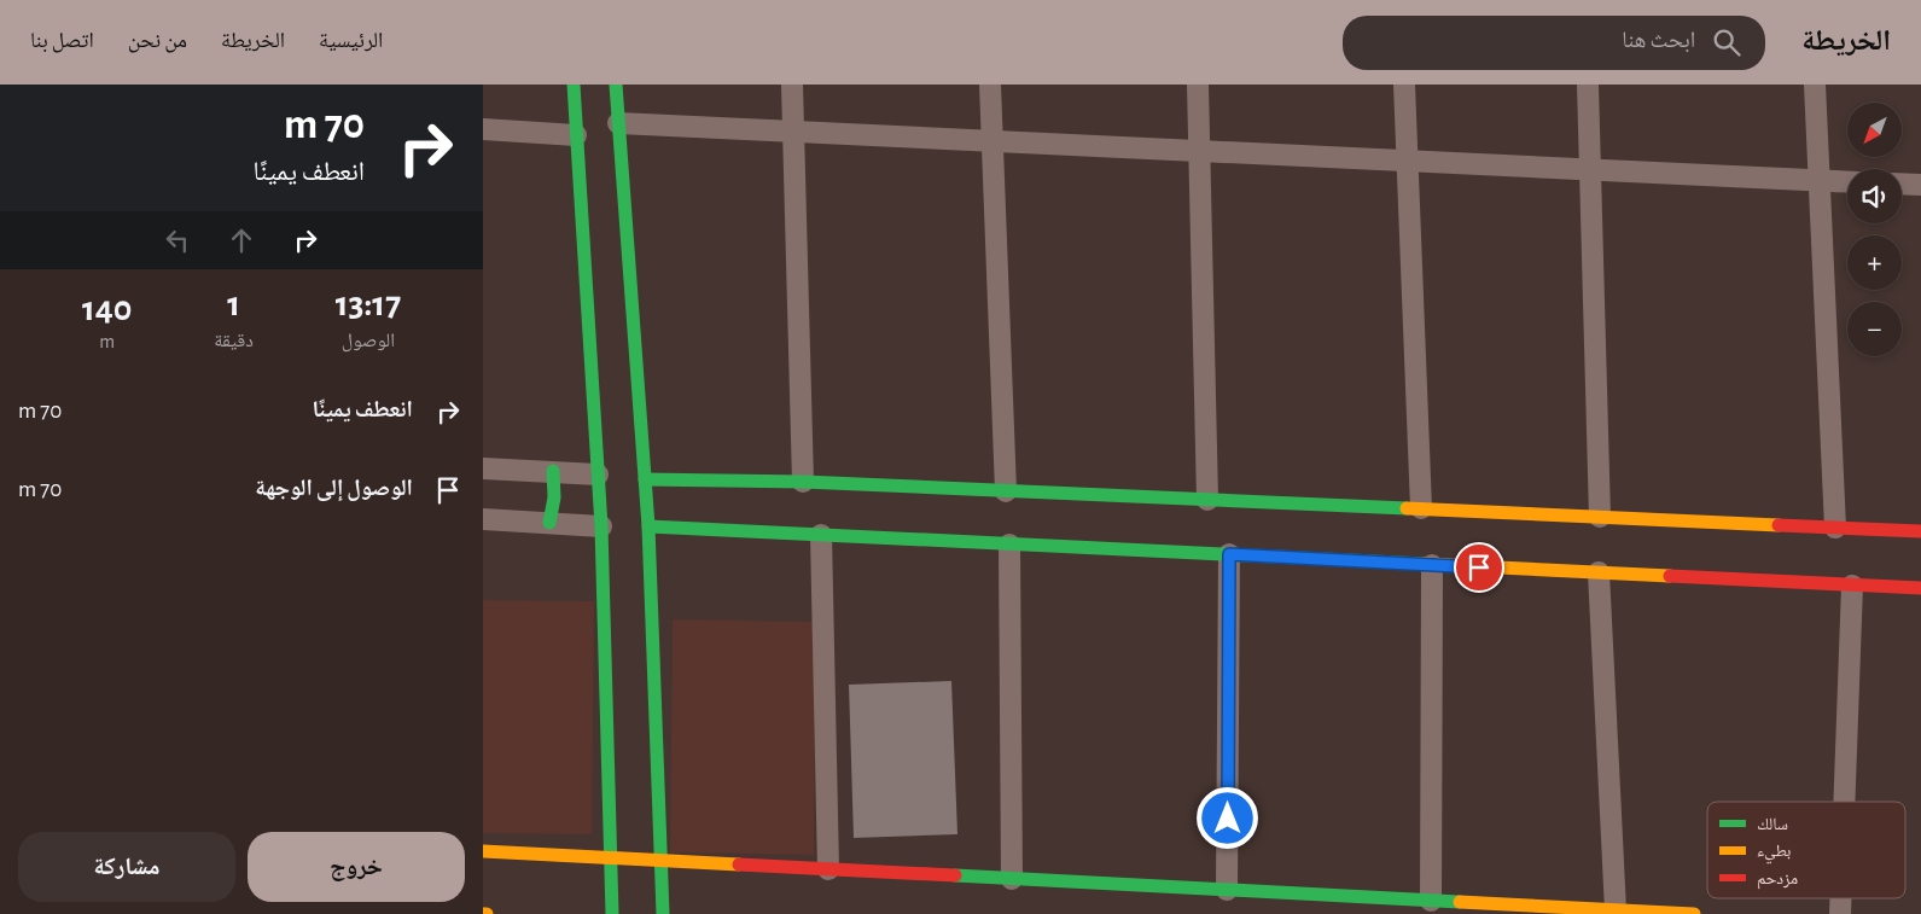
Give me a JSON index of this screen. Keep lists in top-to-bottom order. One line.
{"legend":["سالك","بطيء","مزدحم"],"north":"bottom left","page":{"header":"الخريطة","search":"ابحث هنا","nav":["الرئيسية","الخريطة","من نحن","اتصل بنا"],"turn":["70 m","انعطف يمينًا"],"map_buttons":["+","−"],"eta":["13:17","الوصول","1","دقيقة","140","m"],"list":[{"name":"انعطف يمينًا","value":"70 m"},{"name":"الوصول إلى الوجهة","value":"70 m"}],"buttons":["خروج","مشاركة"]}}
